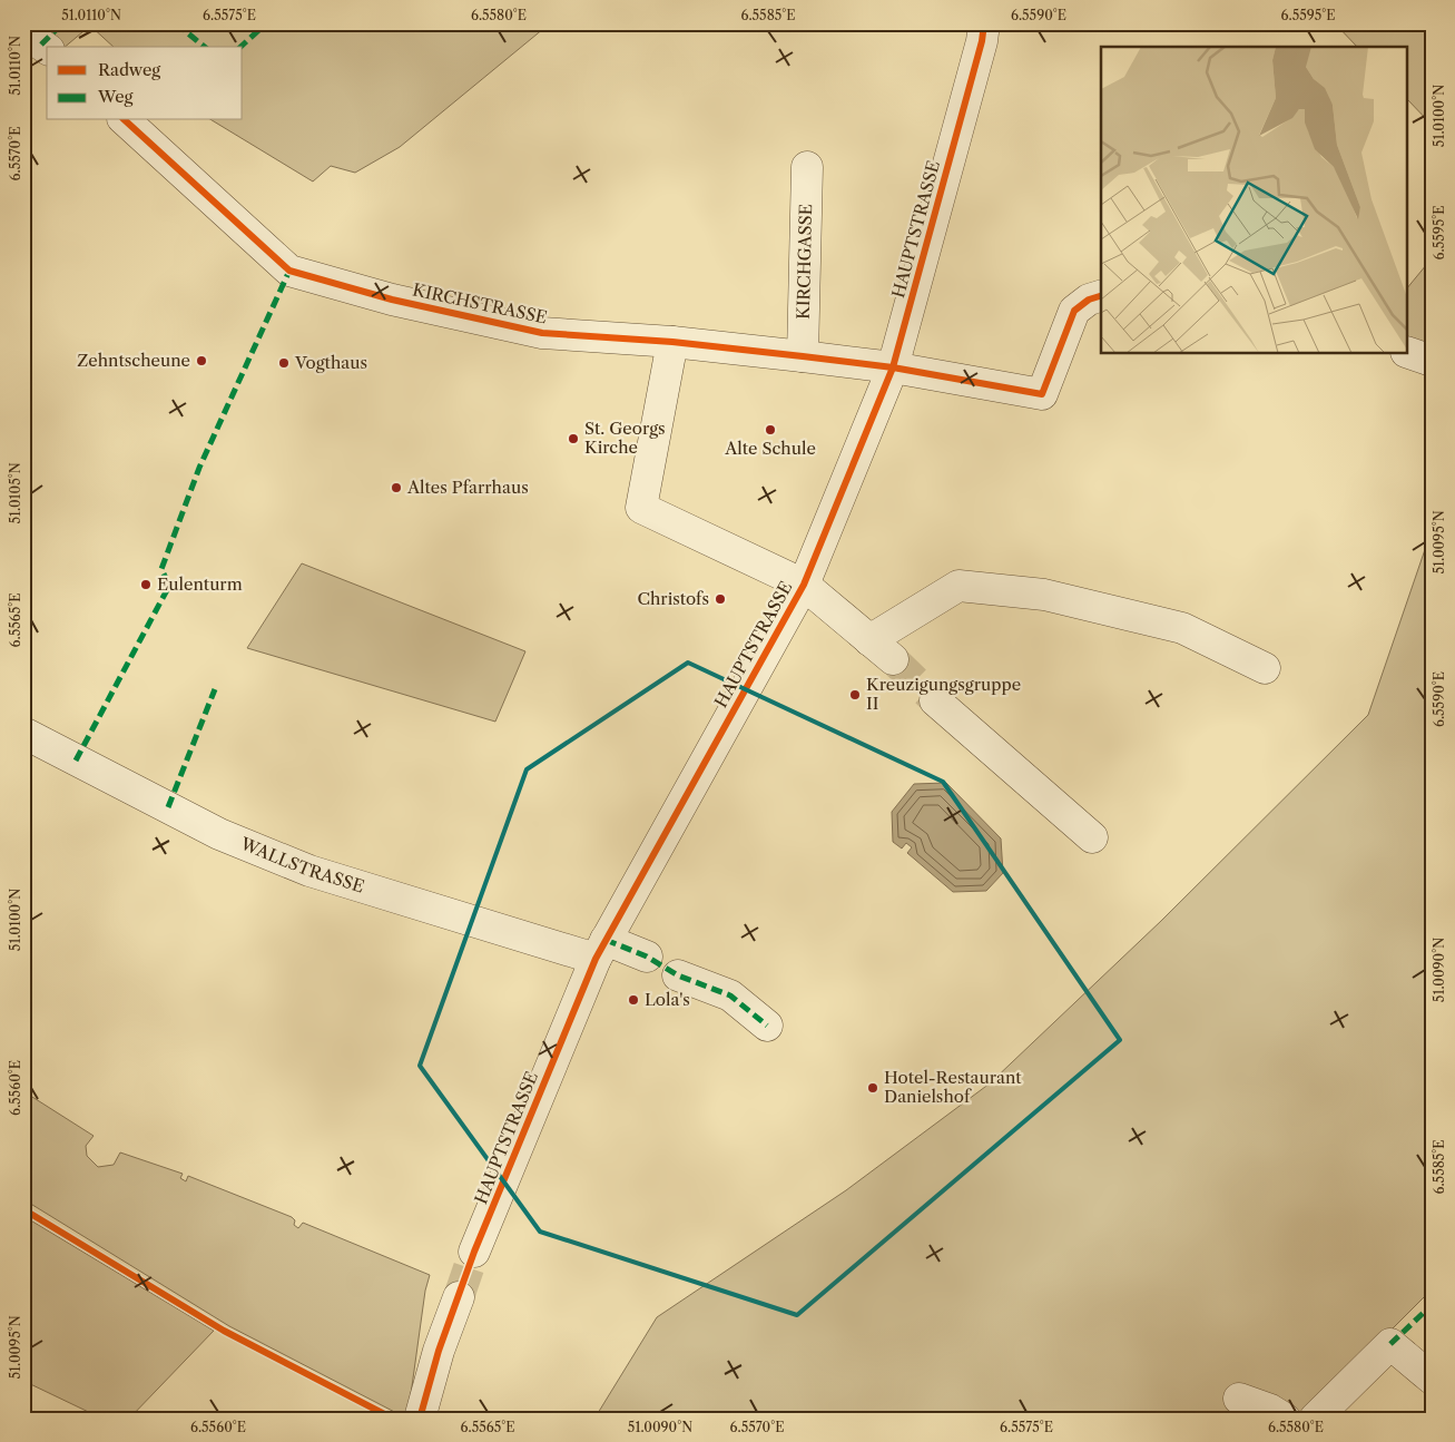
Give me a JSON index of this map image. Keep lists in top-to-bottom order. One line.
{"streets":{"street":["HAUPTSTRASSE","KIRCHGASSE","KIRCHSTRASSE","WALLSTRASSE"]},"crossings":[["HAUPTSTRASSE","KIRCHSTRASSE"],["HAUPTSTRASSE","WALLSTRASSE"],["KIRCHGASSE","KIRCHSTRASSE"]],"places":["Zehntscheune","Vogthaus","Alte Schule","St. Georgs Kirche","Altes Pfarrhaus","Eulenturm","Christofs","Kreuzigungsgruppe II","Lola's","Hotel-Restaurant Danielshof"],"legend":["Radweg","Weg"],"coordinates":["51.0110°N","6.5575°E","6.5580°E","6.5585°E","6.5590°E","6.5595°E","51.0100°N","6.5570°E","51.0105°N","51.0095°N","6.5565°E","51.0090°N","6.5560°E"]}
